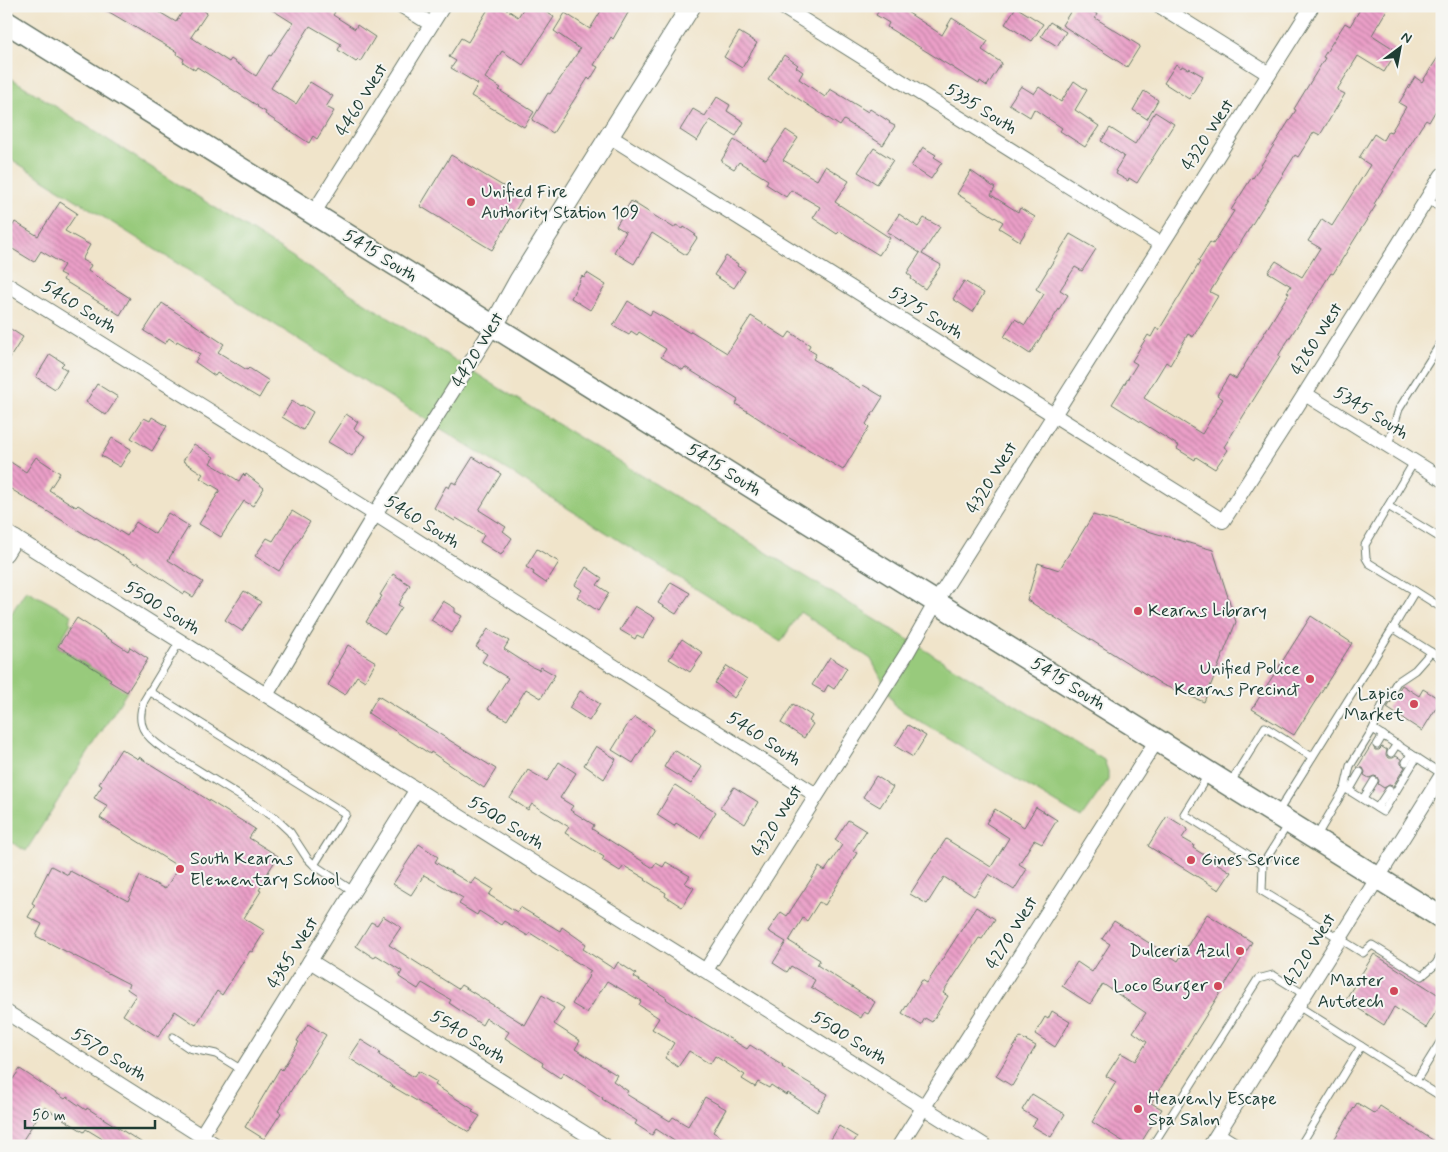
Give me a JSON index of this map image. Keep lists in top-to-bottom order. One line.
{"streets":{"main road":["5415 South"],"street":["4460 West","5335 South","4320 West","5460 South","5375 South","4280 West","4420 West","5345 South","5500 South","4270 West","4220 West","4385 West","5540 South","5570 South"]},"crossings":[["4460 West","5415 South"],["5335 South","4320 West"],["4320 West","5415 South"],["4320 West","5460 South"],["4320 West","5375 South"],["4320 West","5500 South"],["5415 South","4420 West"],["5415 South","4270 West"],["5415 South","4220 West"],["5460 South","4420 West"],["5375 South","4280 West"],["5375 South","4420 West"],["4280 West","5345 South"],["4420 West","5500 South"],["5500 South","4270 West"],["5500 South","4385 West"],["4385 West","5540 South"],["4385 West","5570 South"]],"places":["Unified Fire Authority Station 109","Kearns Library","Unified Police Kearns Precinct","Lapico Market","Gines Service","South Kearns Elementary School","Dulceria Azul","Loco Burger","Master Autotech","Heavenly Escape Spa Salon"],"scale_bar":"50 m","north":"top right"}
